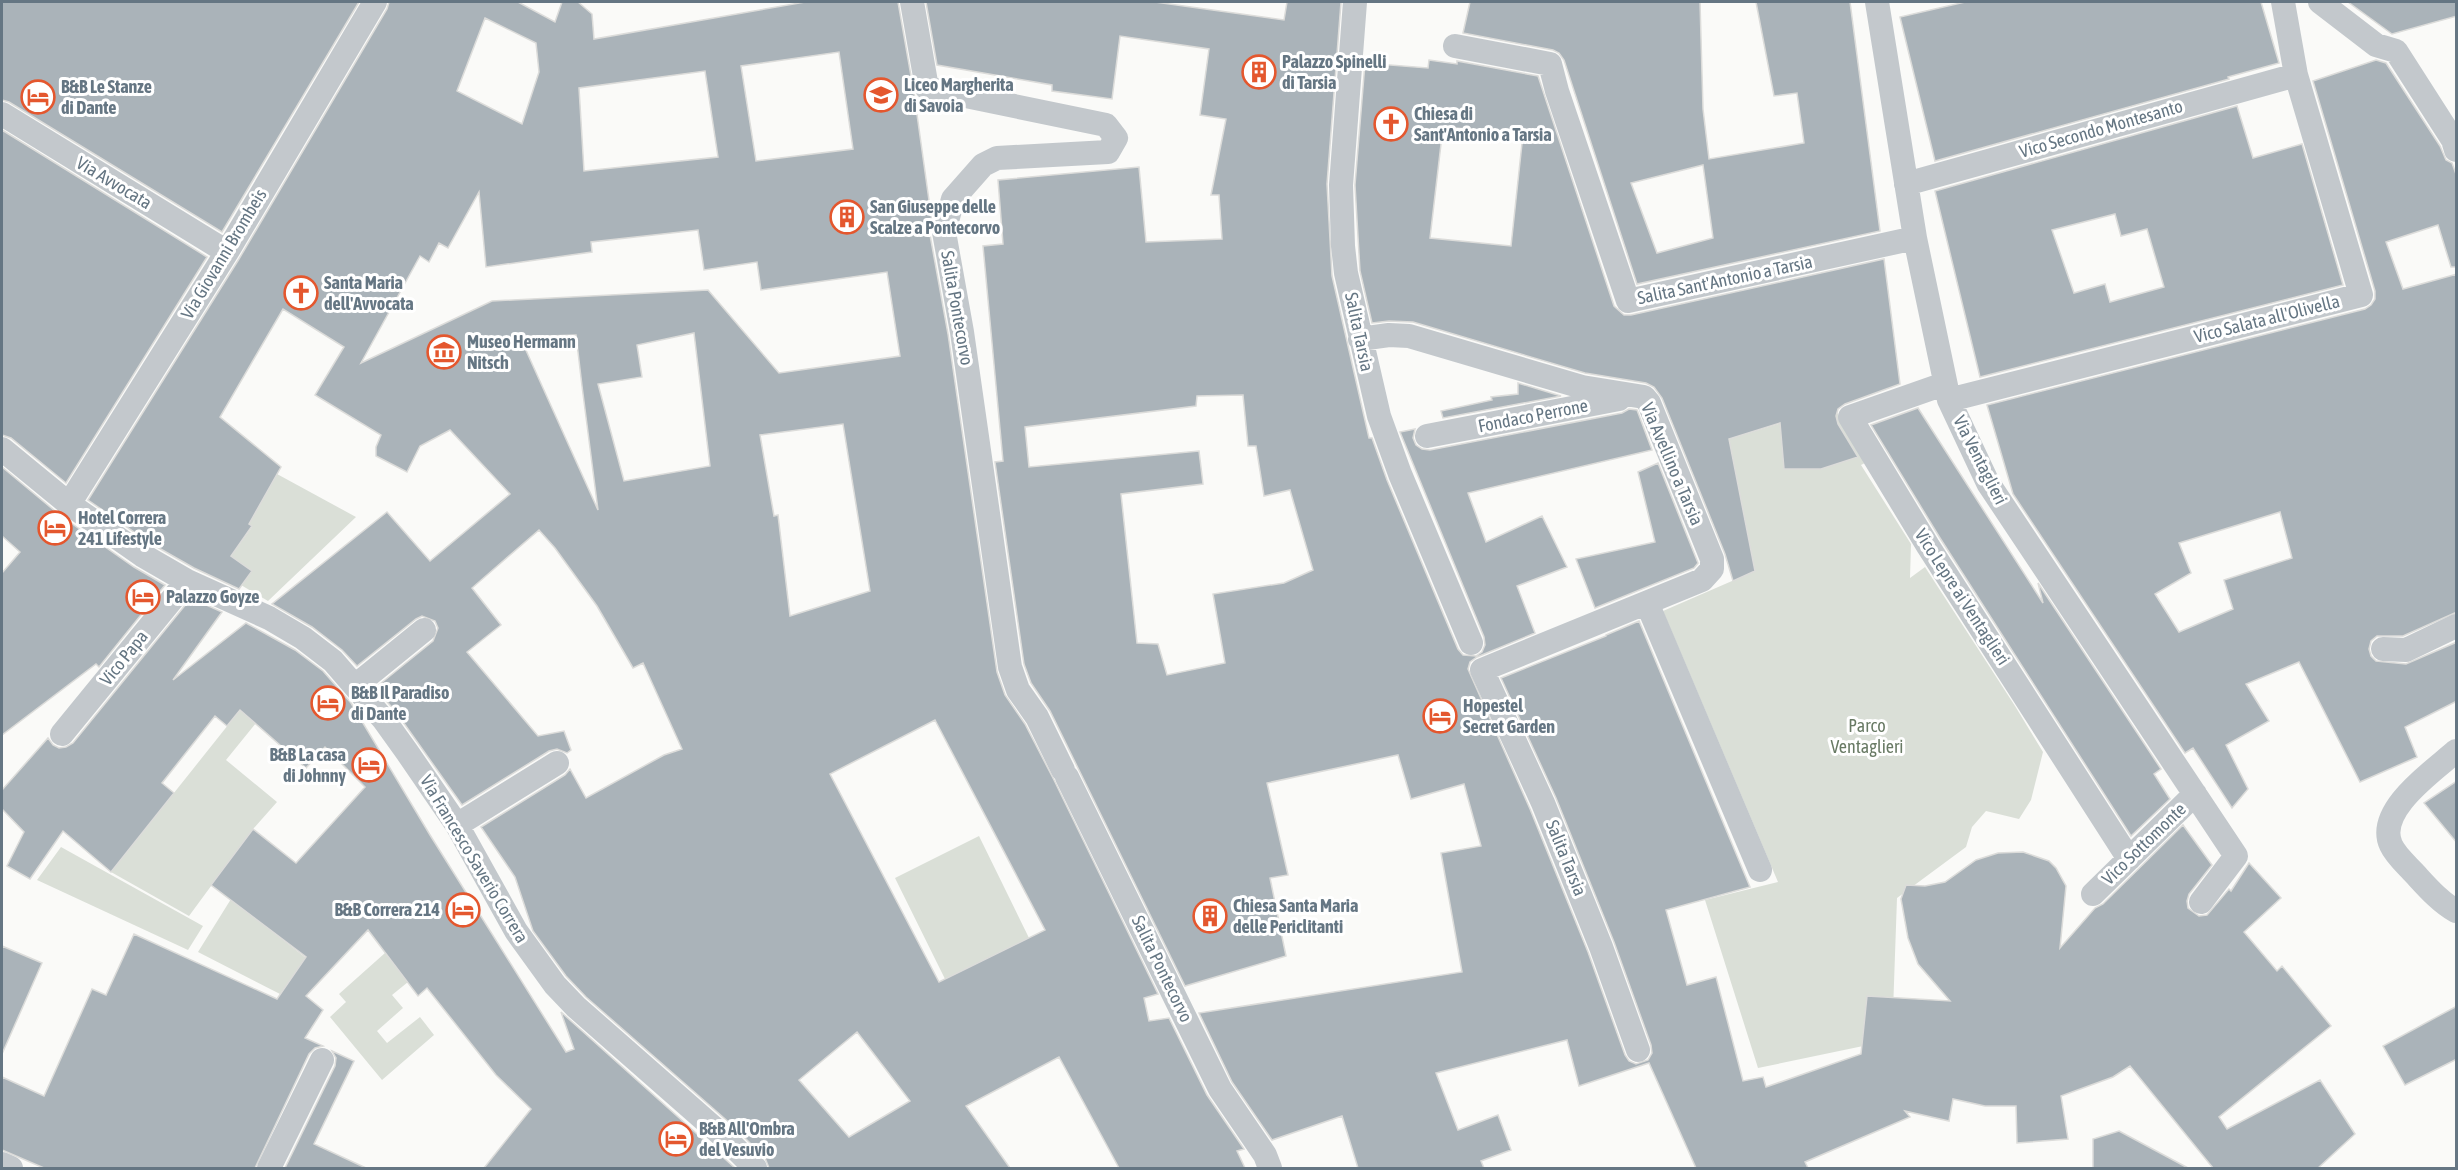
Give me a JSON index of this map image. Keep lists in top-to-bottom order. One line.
{"streets":{"street":["Vico Secondo Montesanto","Via Avvocata","Via Giovanni Brombeis","Salita Sant'Antonio a Tarsia","Salita Pontecorvo","Vico Salata all'Olivella","Salita Tarsia","Fondaco Perrone","Via Ventaglieri","Via Avellino a Tarsia","Vico Lepre ai Ventaglieri","Vico Papa","Vico Sottomonte","Via Francesco Saverio Correra"]},"crossings":[["Vico Secondo Montesanto","Vico Salata all'Olivella"],["Vico Secondo Montesanto","Via Ventaglieri"],["Via Avvocata","Via Giovanni Brombeis"],["Via Giovanni Brombeis","Via Francesco Saverio Correra"],["Salita Sant'Antonio a Tarsia","Via Ventaglieri"],["Vico Salata all'Olivella","Via Ventaglieri"],["Vico Salata all'Olivella","Vico Lepre ai Ventaglieri"],["Salita Tarsia","Fondaco Perrone"],["Salita Tarsia","Via Avellino a Tarsia"],["Fondaco Perrone","Via Avellino a Tarsia"],["Via Ventaglieri","Vico Lepre ai Ventaglieri"],["Via Ventaglieri","Vico Sottomonte"],["Vico Lepre ai Ventaglieri","Vico Sottomonte"],["Vico Papa","Via Francesco Saverio Correra"]],"parks":["Parco Ventaglieri"],"places":{"building":["Palazzo Spinelli di Tarsia","San Giuseppe delle Scalze a Pontecorvo","Chiesa Santa Maria delle Periclitanti"],"school or university":["Liceo Margherita di Savoia"],"hotel":["B&B Le Stanze di Dante","Hotel Correra 241 Lifestyle","Palazzo Goyze","B&B Il Paradiso di Dante","Hopestel Secret Garden","B&B La casa di Johnny","B&B Correra 214","B&B All'Ombra del Vesuvio"],"church":["Chiesa di Sant'Antonio a Tarsia","Santa Maria dell'Avvocata"],"museum":["Museo Hermann Nitsch"]}}
